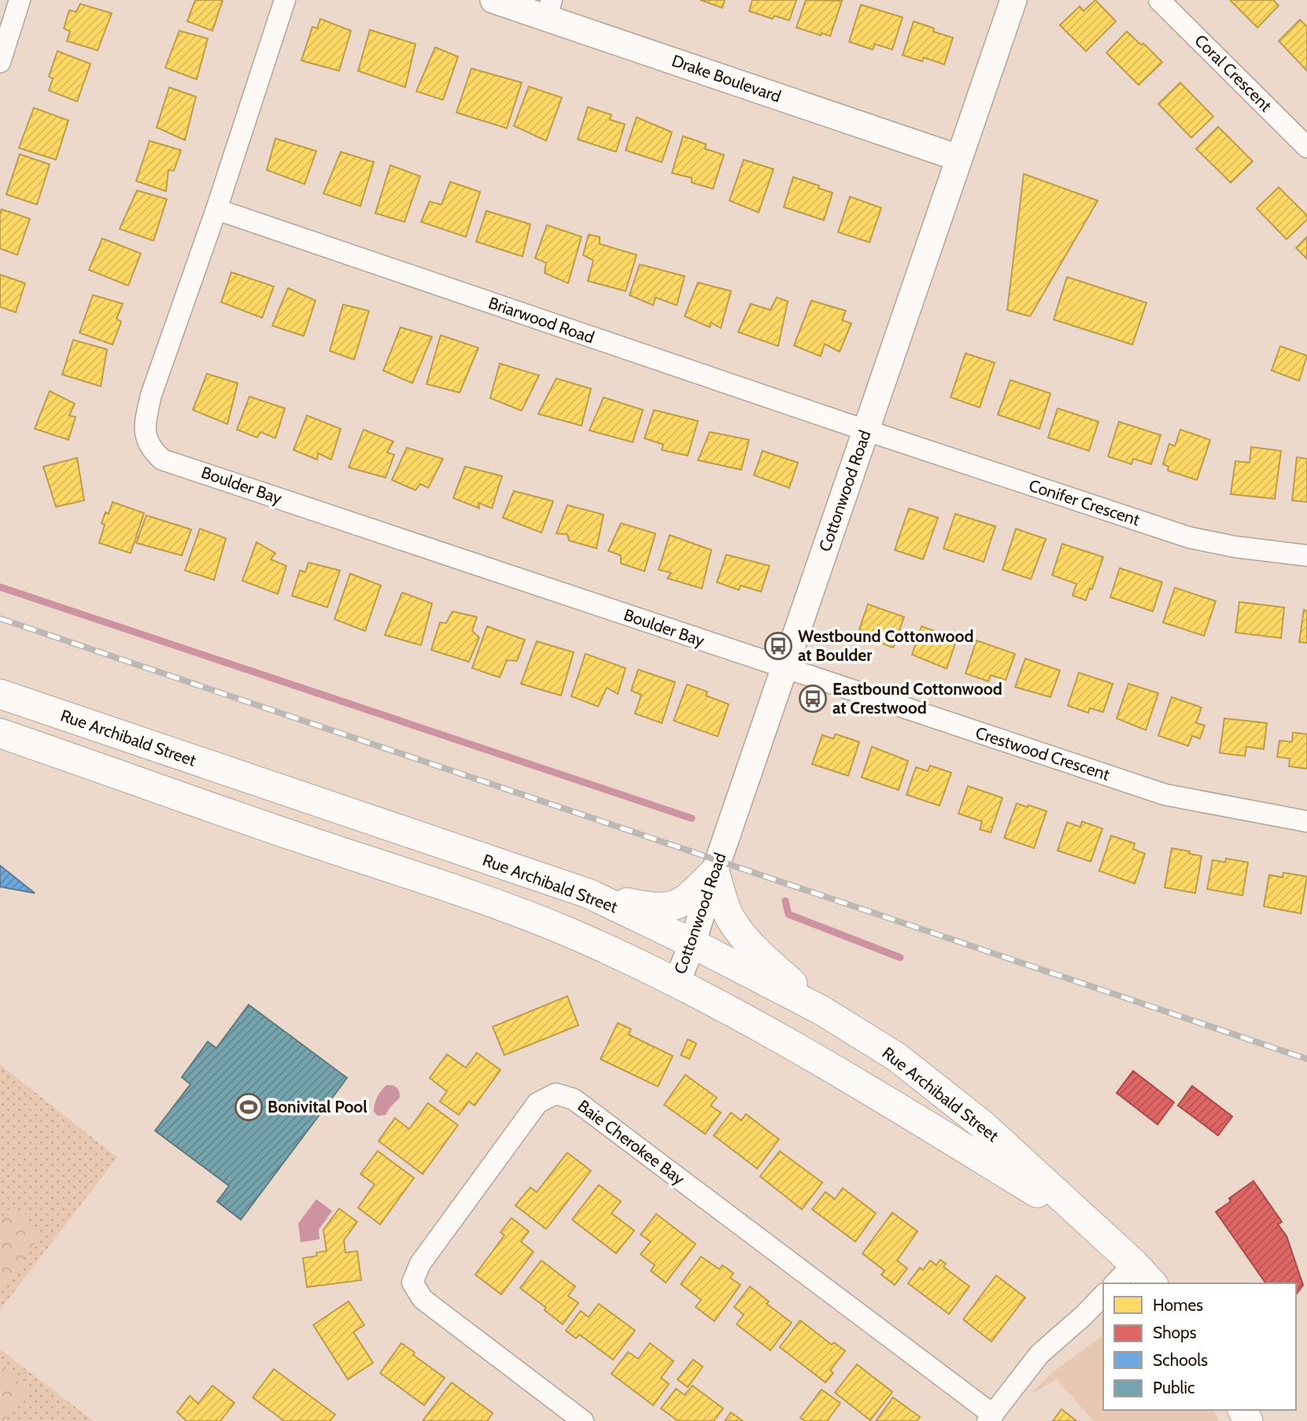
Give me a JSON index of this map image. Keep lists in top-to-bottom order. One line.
{"streets":{"main road":["Rue Archibald Street"],"street":["Coral Crescent","Drake Boulevard","Briarwood Road","Boulder Bay","Cottonwood Road","Conifer Crescent","Crestwood Crescent","Baie Cherokee Bay"]},"crossings":[["Drake Boulevard","Cottonwood Road"],["Briarwood Road","Boulder Bay"],["Briarwood Road","Cottonwood Road"],["Briarwood Road","Conifer Crescent"],["Boulder Bay","Cottonwood Road"],["Boulder Bay","Crestwood Crescent"],["Cottonwood Road","Conifer Crescent"],["Cottonwood Road","Rue Archibald Street"],["Cottonwood Road","Crestwood Crescent"]],"places":{"bus stop":["Westbound Cottonwood at Boulder","Eastbound Cottonwood at Crestwood"],"sports":["Bonivital Pool"]},"legend":["Homes","Shops","Schools","Public"]}
